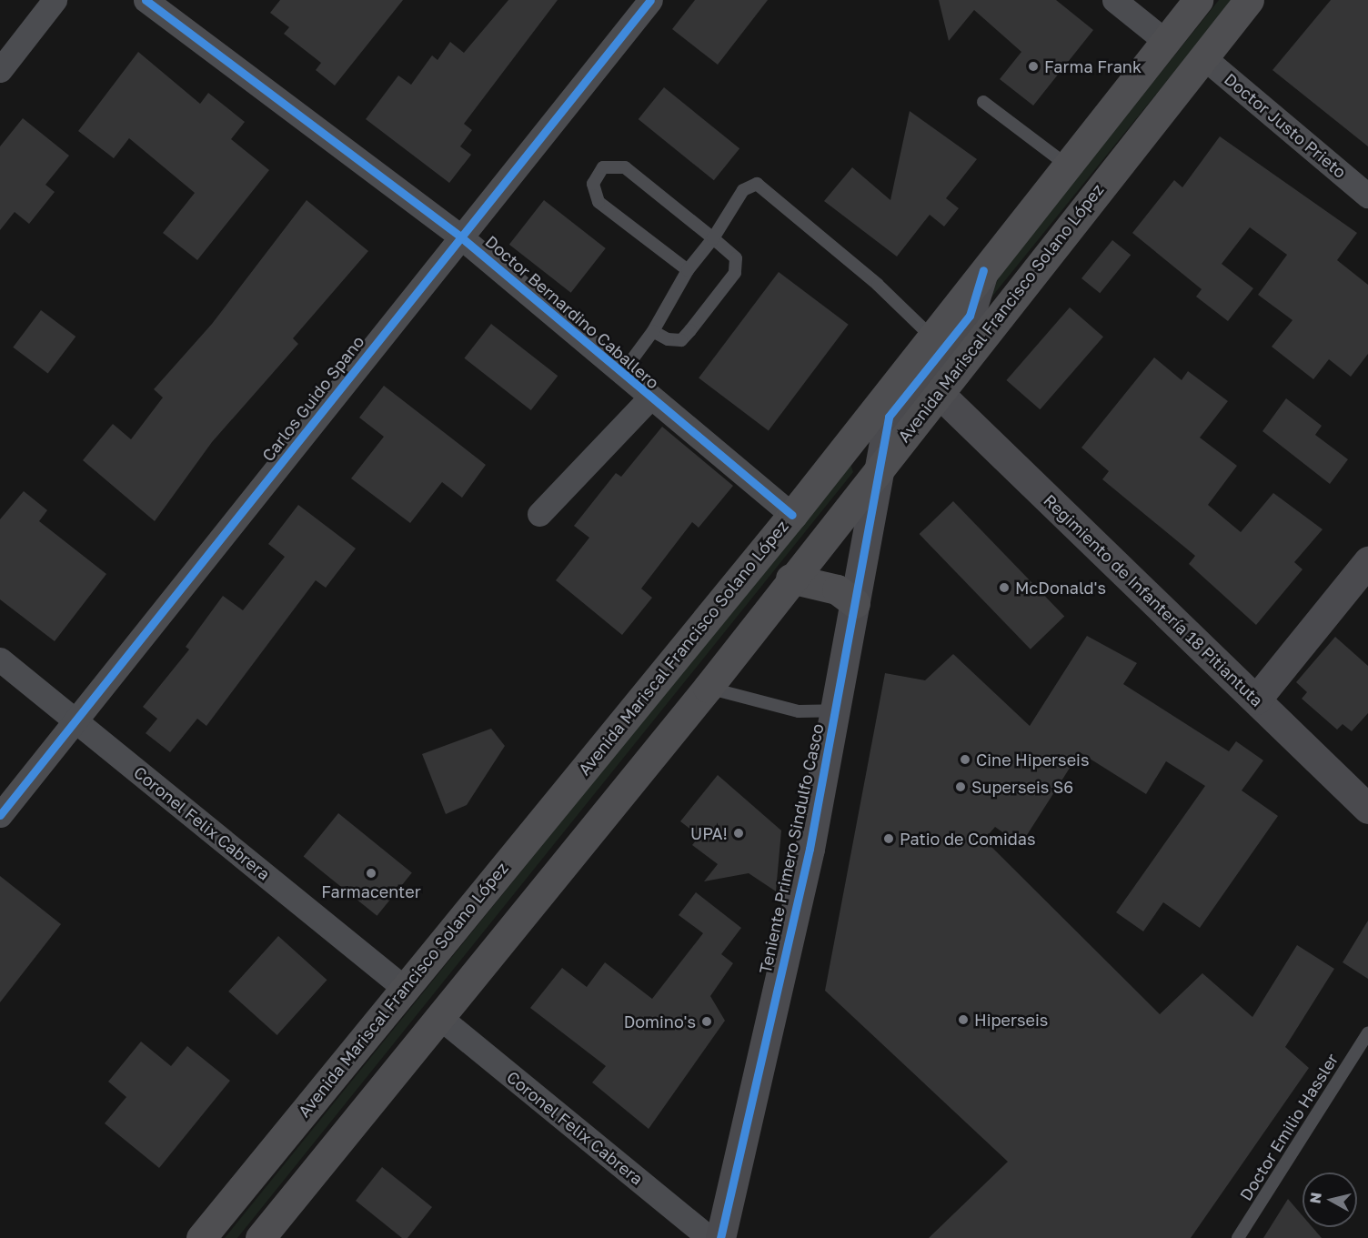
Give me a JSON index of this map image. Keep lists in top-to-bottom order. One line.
{"streets":{"highway":["Avenida Mariscal Francisco Solano López"],"street":["Doctor Justo Prieto","Doctor Bernardino Caballero","Carlos Guido Spano","Regimiento de Infantería 18 Pitiantuta","Coronel Felix Cabrera","Teniente Primero Sindulfo Casco"],"lane":["Doctor Emilio Hassler"]},"crossings":[["Doctor Justo Prieto","Avenida Mariscal Francisco Solano López"],["Doctor Bernardino Caballero","Avenida Mariscal Francisco Solano López"],["Doctor Bernardino Caballero","Carlos Guido Spano"],["Avenida Mariscal Francisco Solano López","Regimiento de Infantería 18 Pitiantuta"],["Avenida Mariscal Francisco Solano López","Coronel Felix Cabrera"],["Avenida Mariscal Francisco Solano López","Teniente Primero Sindulfo Casco"],["Carlos Guido Spano","Coronel Felix Cabrera"]],"places":["Farma Frank","McDonald's","Cine Hiperseis","Superseis S6","UPA!","Patio de Comidas","Farmacenter","Hiperseis","Domino's"],"north":"left"}
